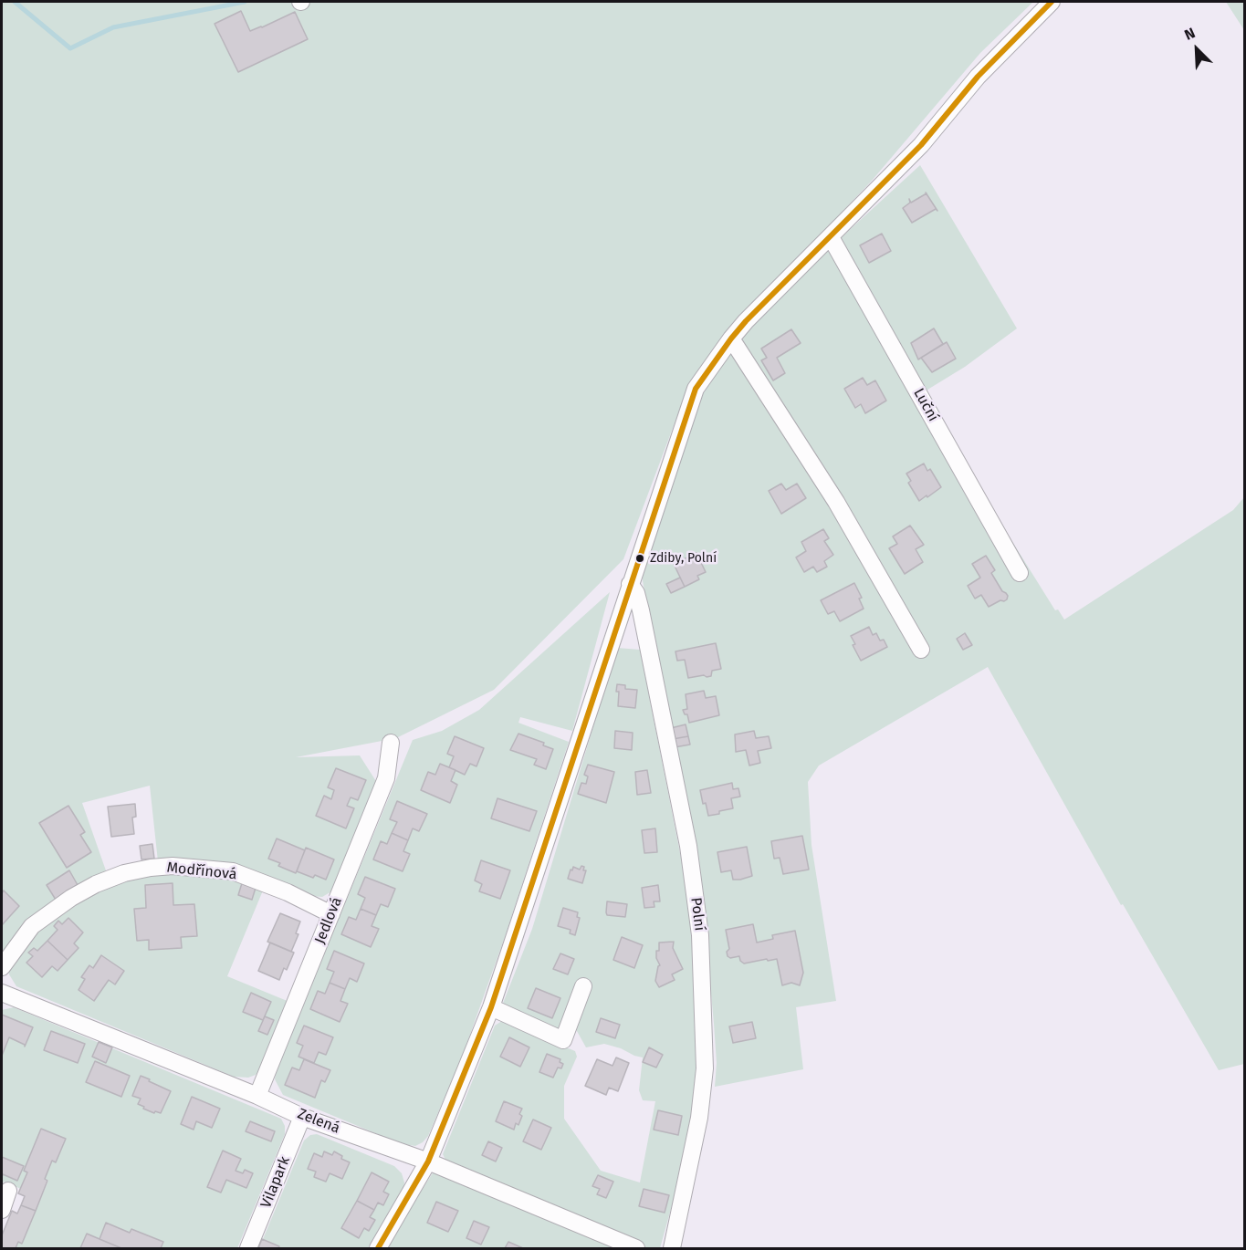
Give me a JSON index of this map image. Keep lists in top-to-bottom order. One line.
{"streets":{"street":["Luční","Modřínová","Polní","Jedlová","Zelená","Vilapark"]},"crossings":[["Modřínová","Jedlová"],["Jedlová","Zelená"],["Zelená","Vilapark"]],"places":["Zdiby, Polní"],"north":"top left"}
